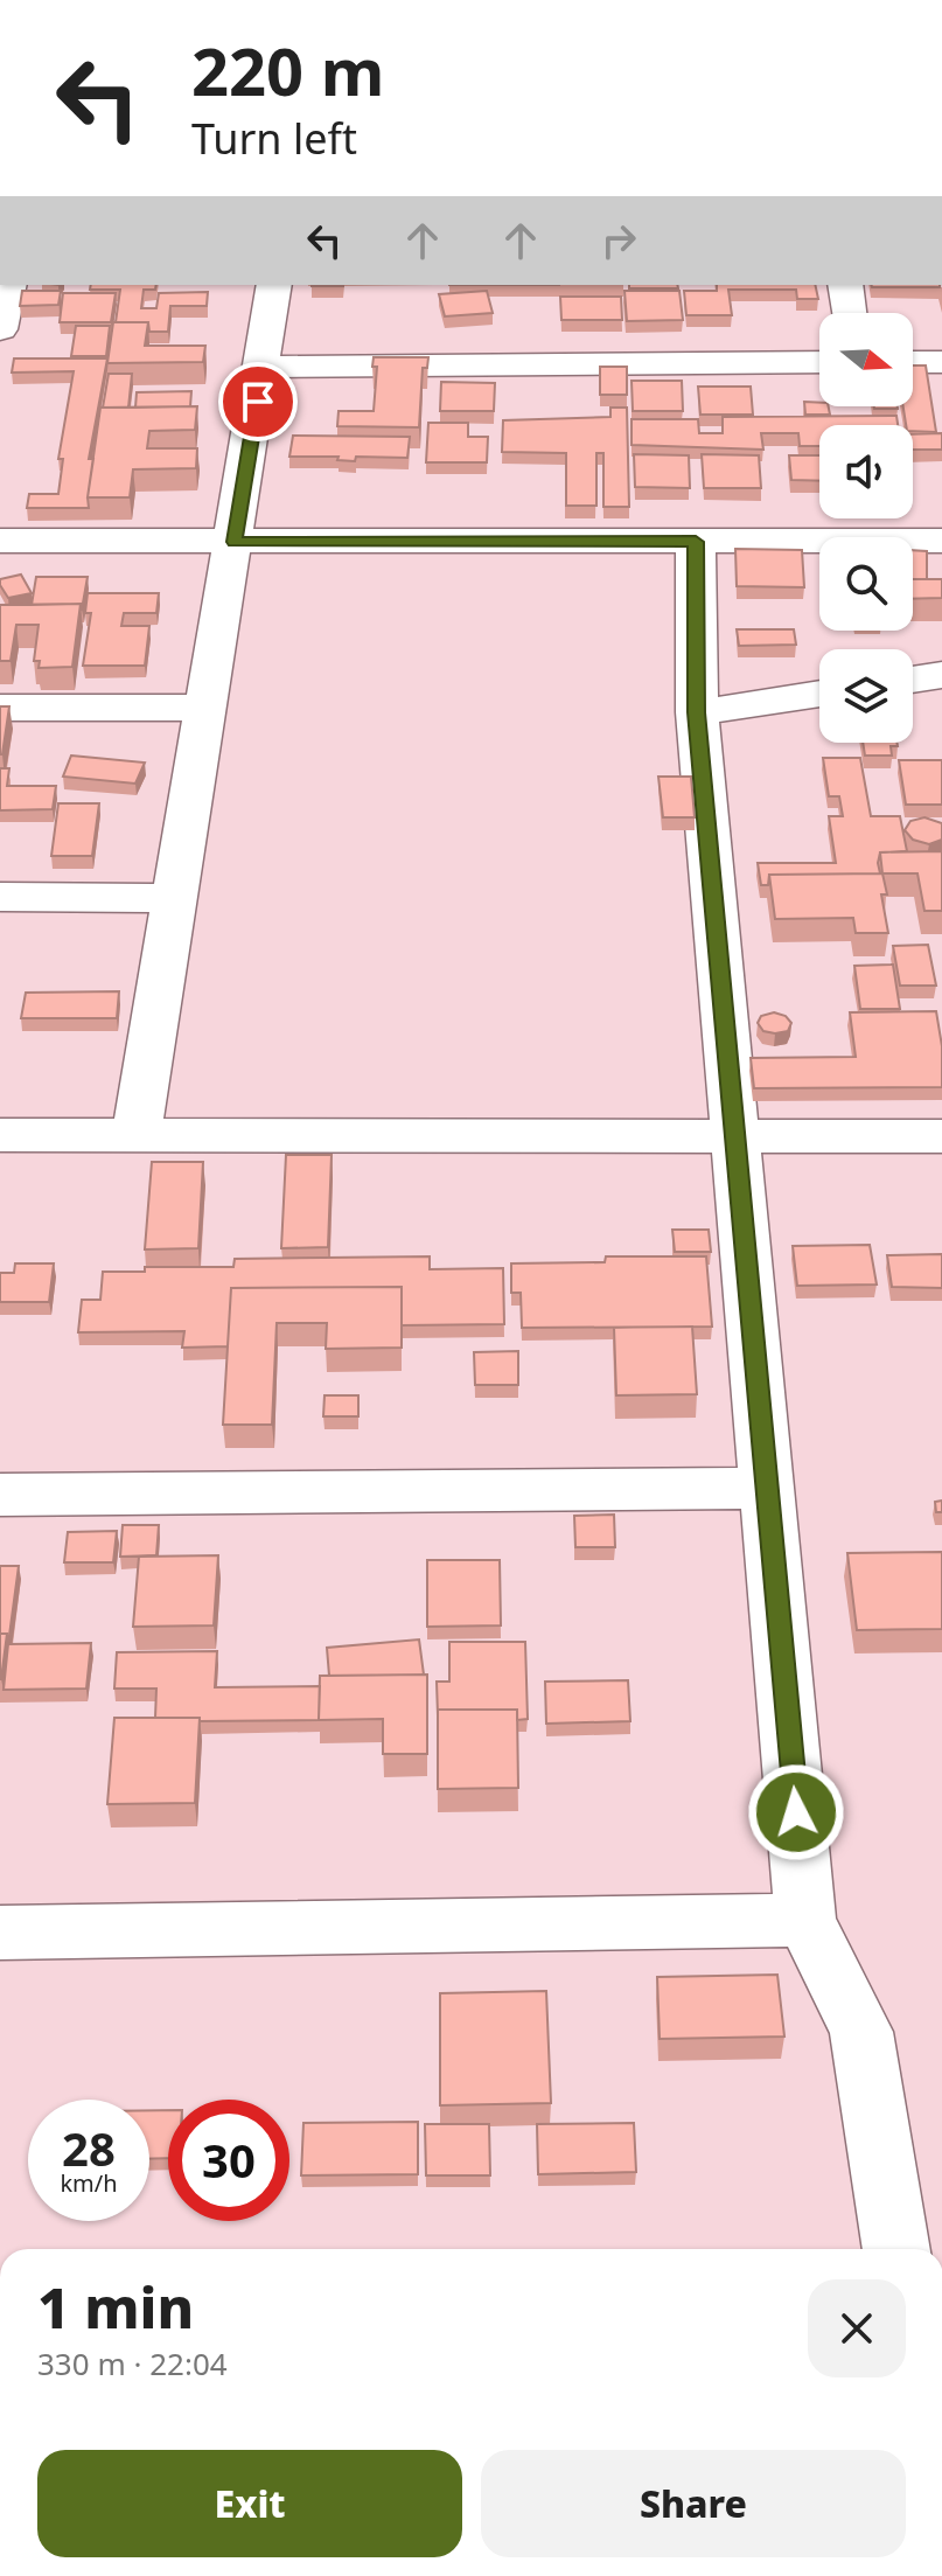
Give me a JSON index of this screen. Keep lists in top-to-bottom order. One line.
{"north":"right","page":{"turn":["220 m","Turn left"],"speed":"28 km/h","limit":"30","heading":["1 min","330 m · 22:04"],"buttons":["Exit","Share"]}}
